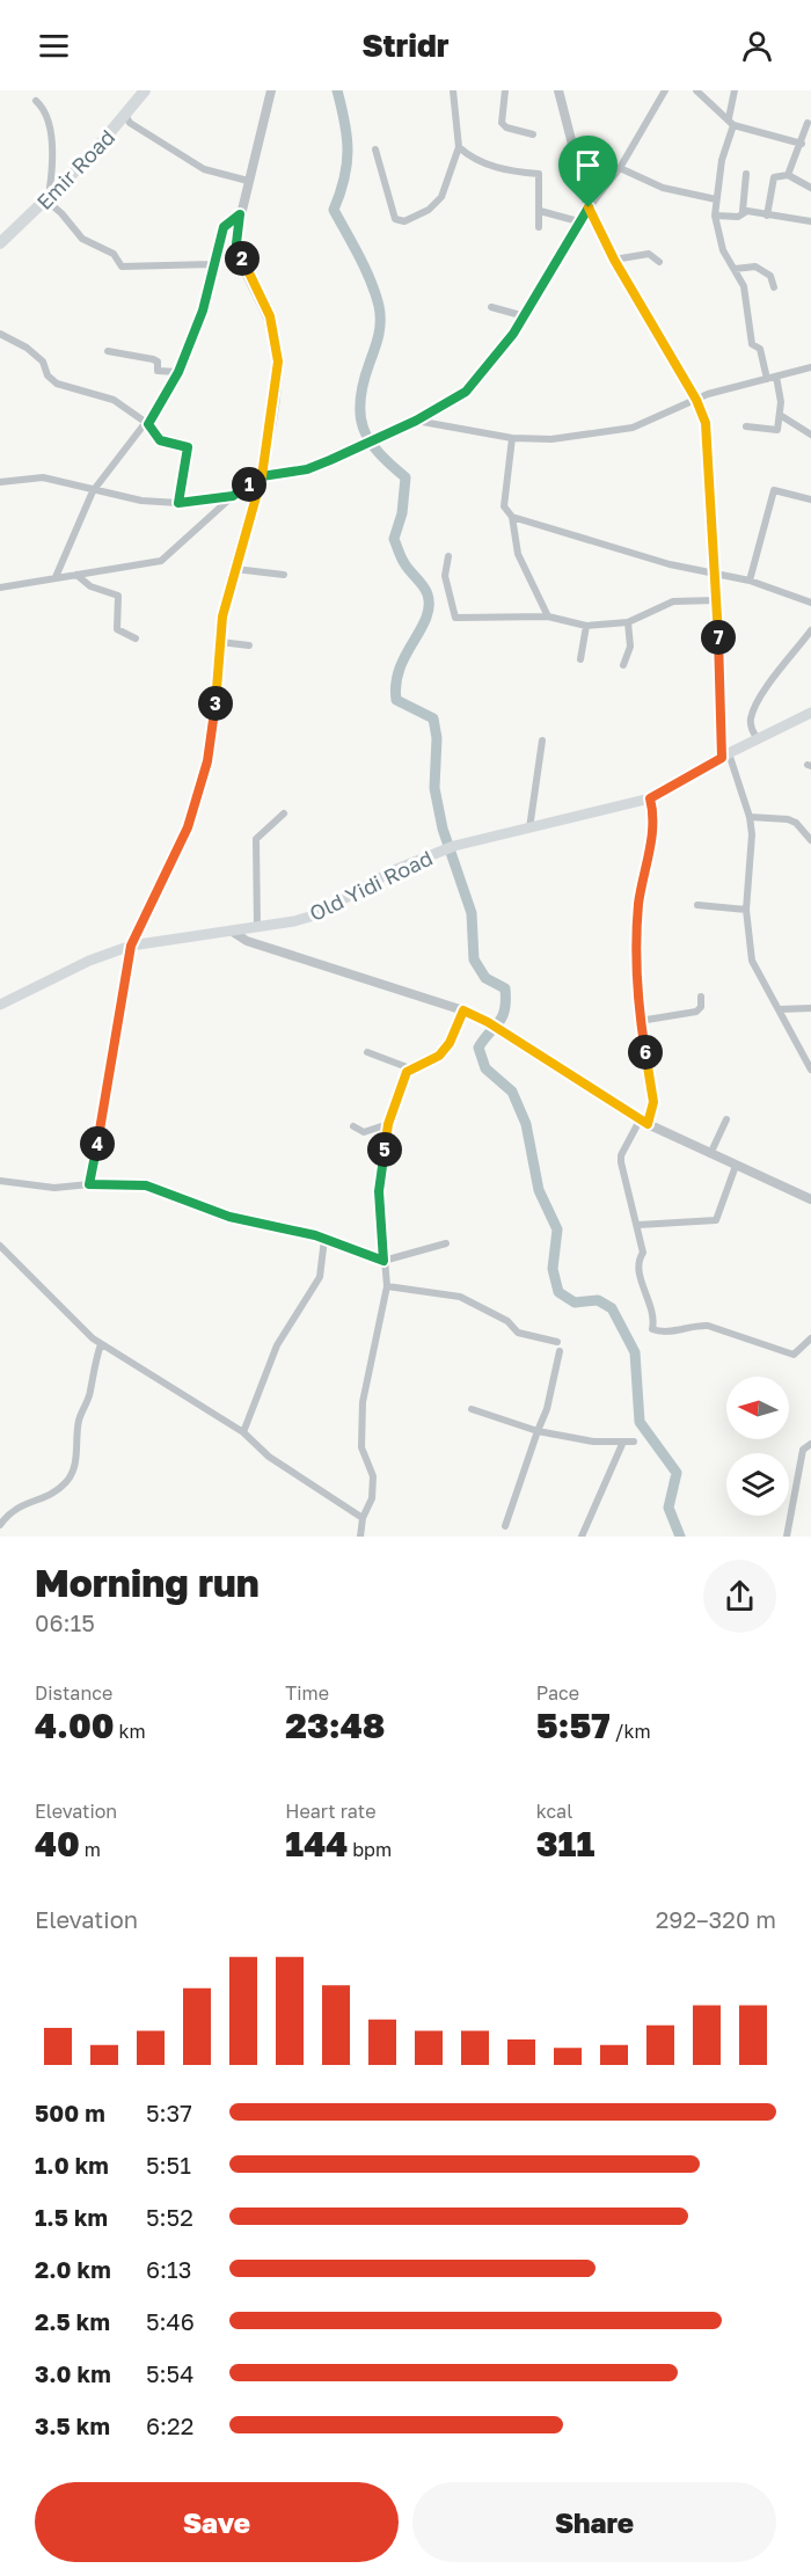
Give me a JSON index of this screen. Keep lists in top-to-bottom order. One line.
{"streets":{"highway":["Emir Road"],"main road":["Old Yidi Road"]},"north":"left","page":{"header":"Stridr","pins":["2","1","7","3","6","4","5"],"heading":["Morning run","06:15"],"stats":[["Distance","4.00 km"],["Time","23:48"],["Pace","5:57 /km"],["Elevation","40 m"],["Heart rate","144 bpm"],["kcal","311"]],"chart":["Elevation","292–320 m"],"list":[{"name":"500 m","note":"5:37"},{"name":"1.0 km","note":"5:51"},{"name":"1.5 km","note":"5:52"},{"name":"2.0 km","note":"6:13"},{"name":"2.5 km","note":"5:46"},{"name":"3.0 km","note":"5:54"},{"name":"3.5 km","note":"6:22"}],"buttons":["Save","Share"]}}
